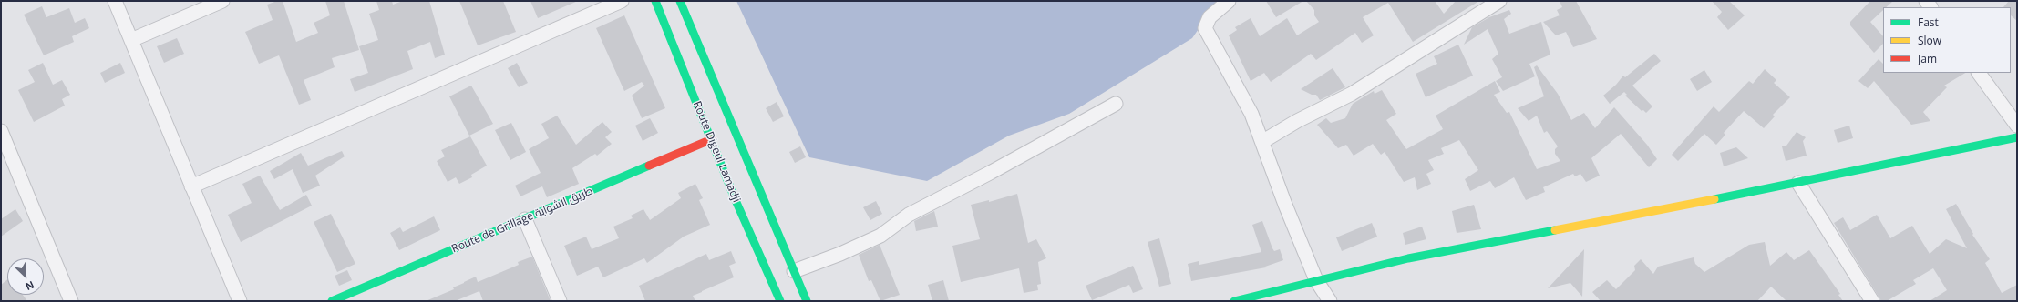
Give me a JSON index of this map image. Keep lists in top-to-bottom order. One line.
{"streets":{"street":["Route Digeul Lamadji","Route de Grillage طريق الشواية"]},"crossings":[["Route Digeul Lamadji","Route de Grillage طريق الشواية"]],"legend":["Fast","Slow","Jam"],"north":"bottom right"}
